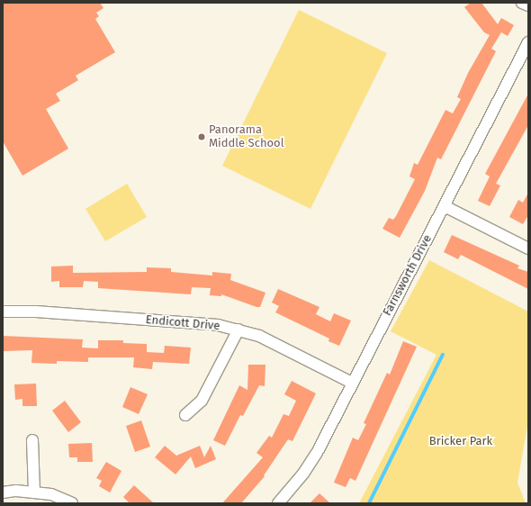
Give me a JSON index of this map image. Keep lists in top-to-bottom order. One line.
{"streets":{"street":["Farnsworth Drive","Endicott Drive"]},"crossings":[["Farnsworth Drive","Endicott Drive"]],"parks":["Bricker Park"],"places":["Panorama Middle School"]}
